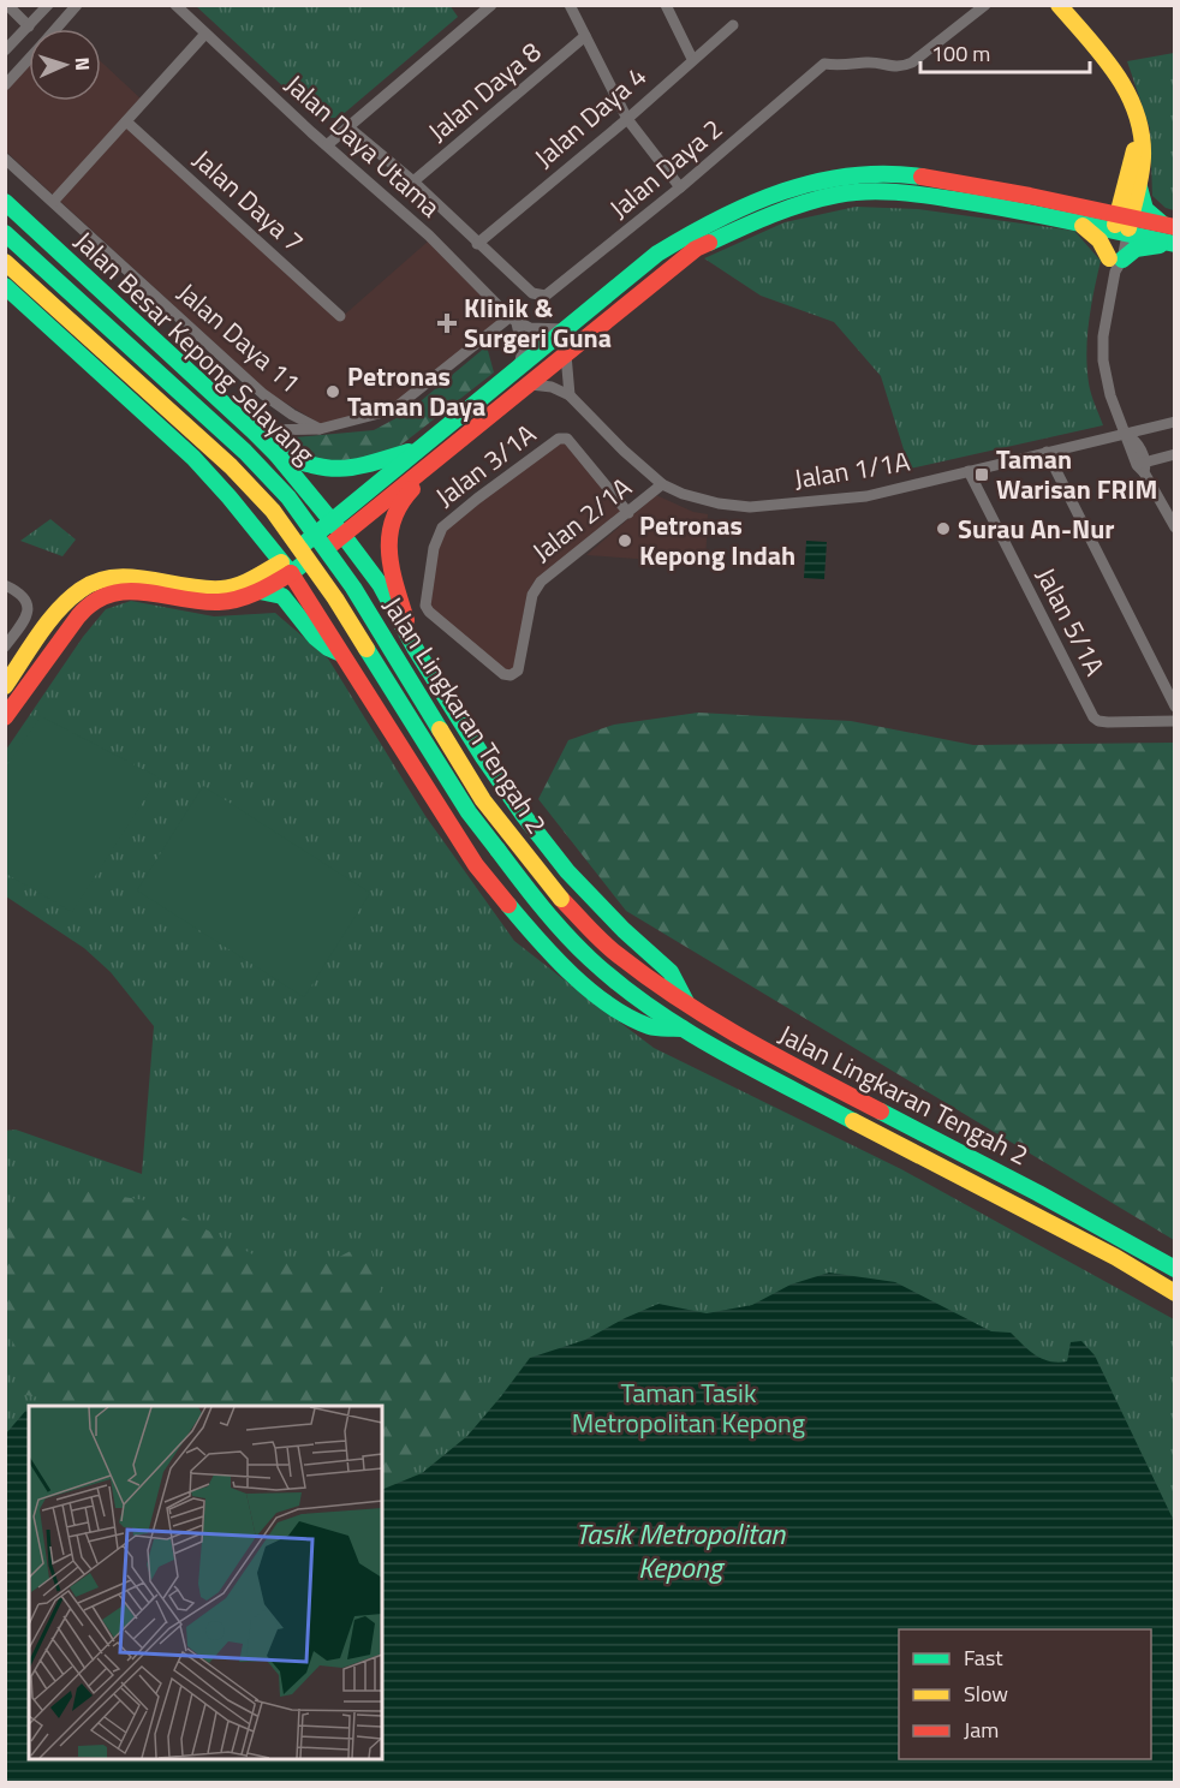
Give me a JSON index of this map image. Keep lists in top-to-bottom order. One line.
{"streets":{"main road":["Jalan Besar Kepong Selayang","Jalan Lingkaran Tengah 2"],"street":["Jalan Daya 8","Jalan Daya 4","Jalan Daya Utama","Jalan Daya 2","Jalan Daya 7","Jalan Daya 11","Jalan 3/1A","Jalan 1/1A","Jalan 2/1A","Jalan 5/1A"]},"crossings":[["Jalan Daya 4","Jalan Daya 2"],["Jalan Daya Utama","Jalan Daya 11"],["Jalan Daya 11","Jalan Besar Kepong Selayang"],["Jalan 3/1A","Jalan 2/1A"],["Jalan 1/1A","Jalan 2/1A"],["Jalan 1/1A","Jalan 5/1A"]],"water":["Tasik Metropolitan Kepong"],"parks":["Taman Tasik Metropolitan Kepong"],"places":{"health":["Klinik & Surgeri Guna"],"other":["Petronas Taman Daya","Surau An-Nur","Petronas Kepong Indah"],"transit":["Taman Warisan FRIM"]},"legend":["Fast","Slow","Jam"],"scale_bar":"100 m","north":"right"}
